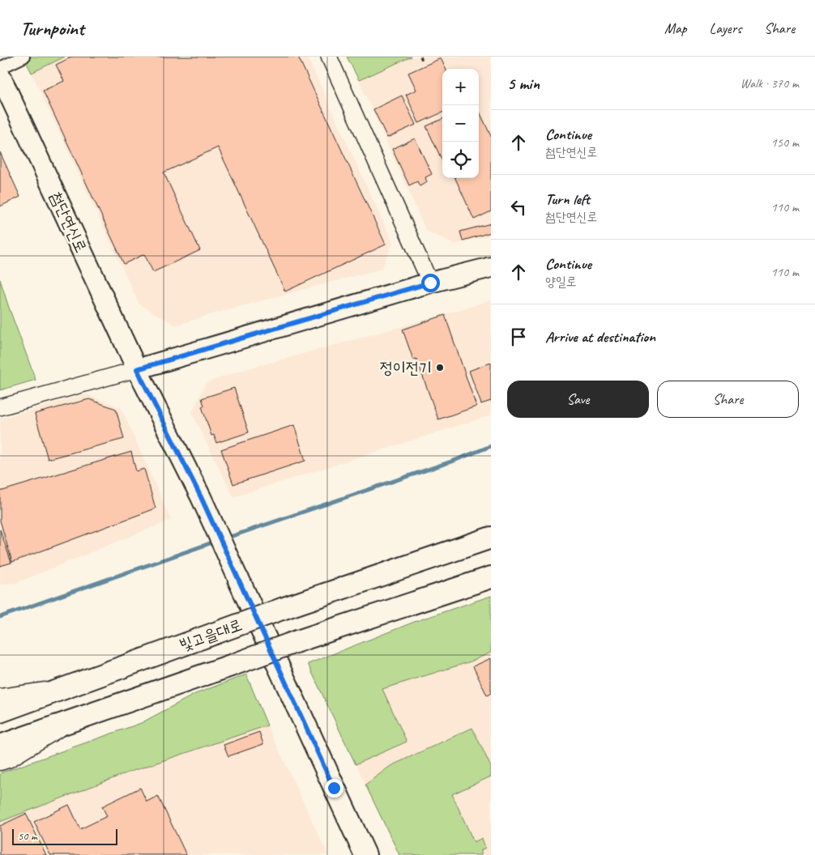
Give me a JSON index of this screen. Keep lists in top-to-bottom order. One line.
{"streets":{"main road":["빛고을대로"],"street":["첨단연신로"]},"places":["정이전기"],"scale_bar":"50 m","page":{"header":"Turnpoint","nav":["Map","Layers","Share"],"heading":["5 min","Walk · 370 m"],"map_buttons":["+","−"],"list":[["Continue","첨단연신로","150 m"],["Turn left","첨단연신로","110 m"],["Continue","양일로","110 m"],"Arrive at destination"],"buttons":["Save","Share"],"scale":"50 m"}}
